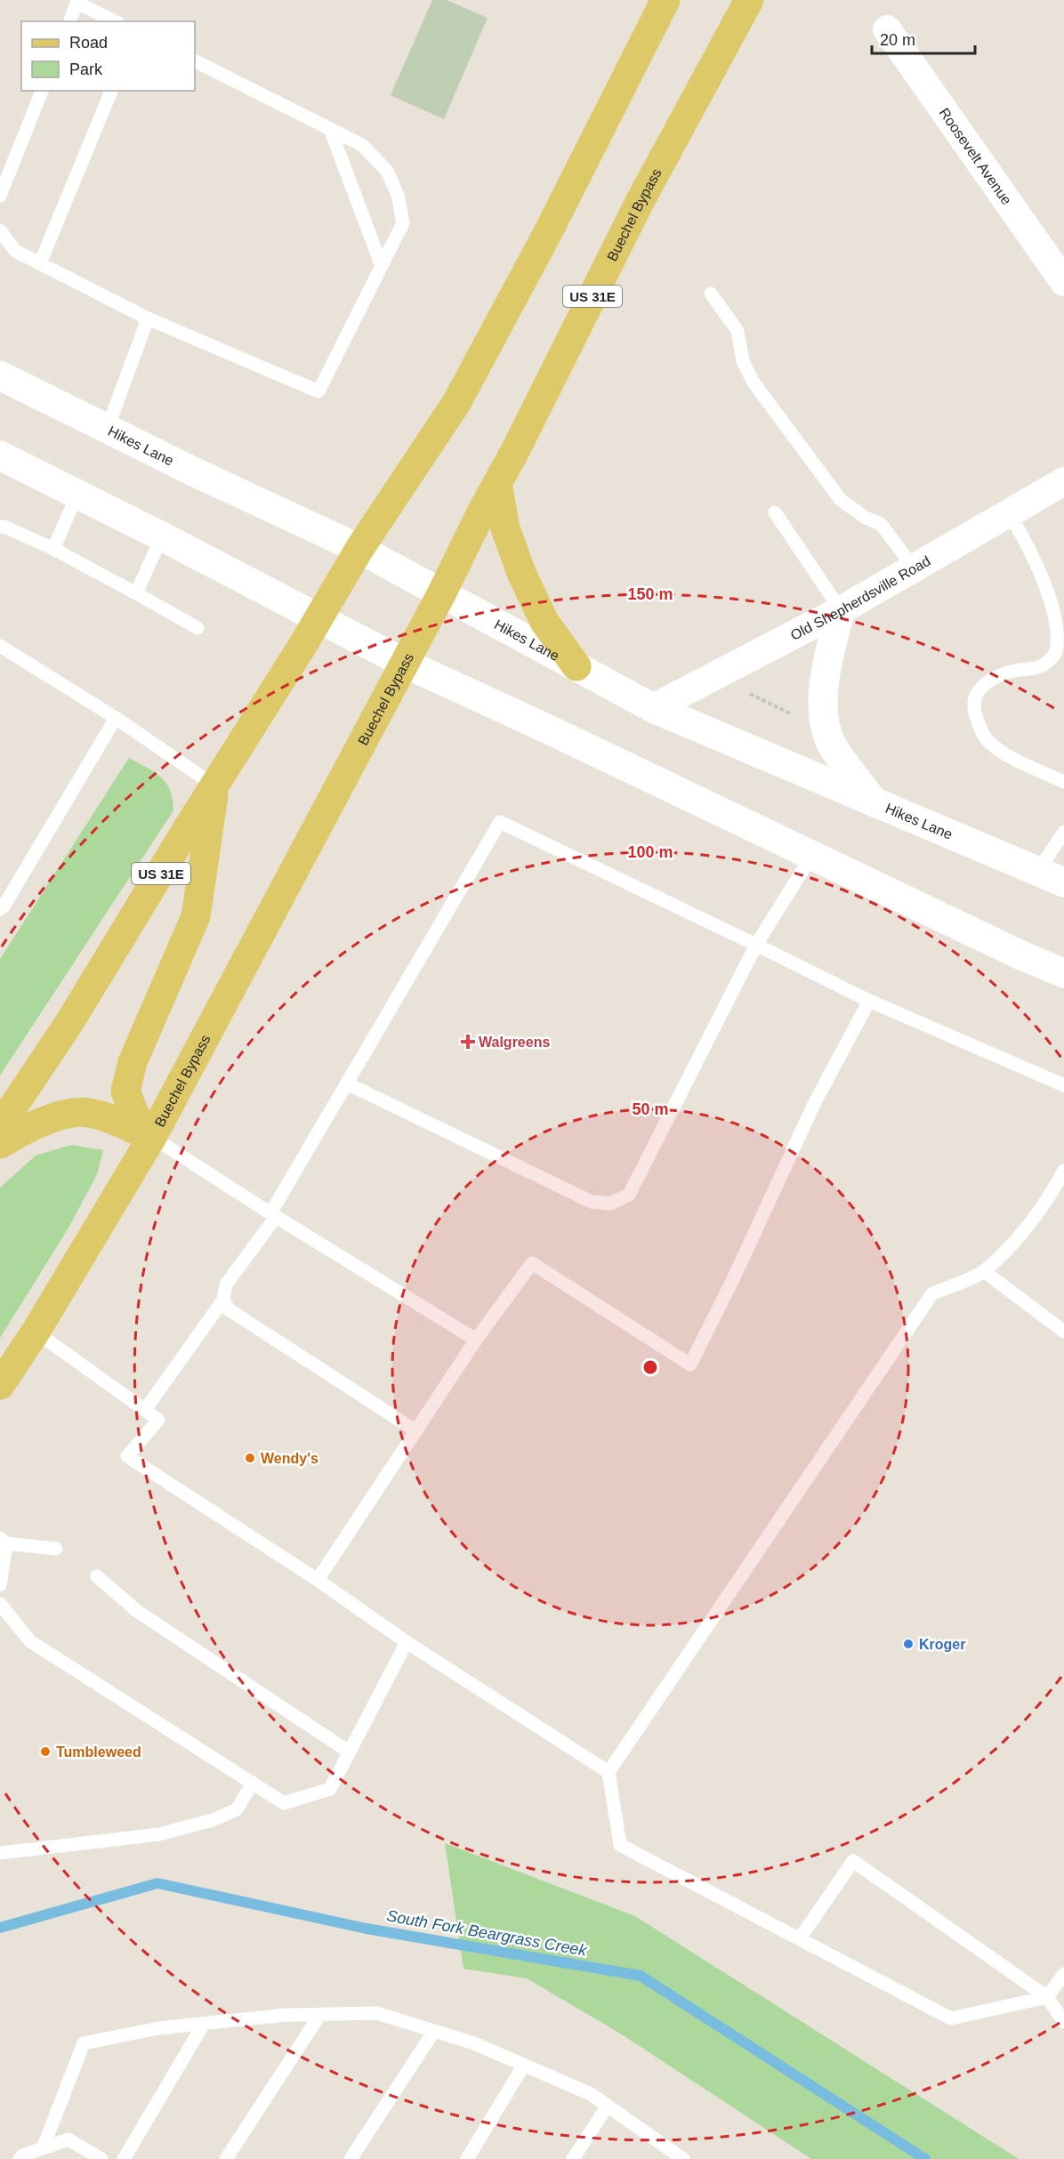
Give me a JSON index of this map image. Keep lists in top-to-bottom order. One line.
{"streets":{"main road":["Buechel Bypass","US 31E","Hikes Lane"],"street":["Roosevelt Avenue","Old Shepherdsville Road"]},"crossings":[["Buechel Bypass","Hikes Lane"],["US 31E","Hikes Lane"],["Hikes Lane","Old Shepherdsville Road"]],"water":["South Fork Beargrass Creek"],"places":{"health":["Walgreens"],"other":["Wendy's","Kroger","Tumbleweed"]},"legend":["Road","Park"],"scale_bar":"20 m","rings":["150 m","100 m","50 m"]}
